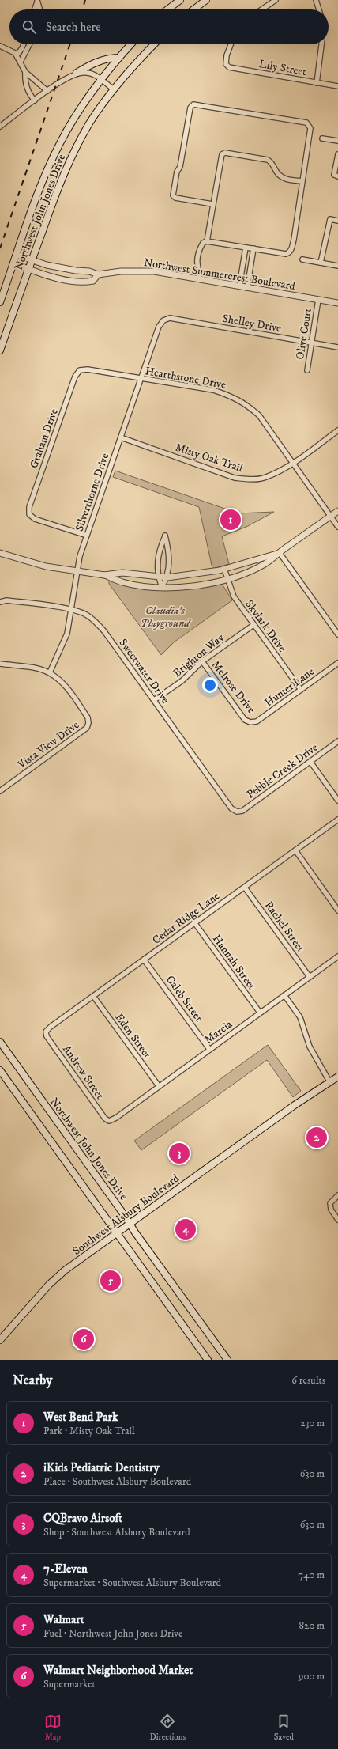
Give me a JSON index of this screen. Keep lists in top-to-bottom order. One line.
{"streets":{"main road":["Northwest John Jones Drive","Southwest Alsbury Boulevard"],"street":["Lily Street","Northwest Summercrest Boulevard","Shelley Drive","Olive Court","Hearthstone Drive","Graham Drive","Misty Oak Trail","Silverthorne Drive","Skylark Drive","Brighton Way","Sweetwater Drive","Melrose Drive","Hunter Lane","Vista View Drive","Pebble Creek Drive","Cedar Ridge Lane","Rachel Street","Hannah Street","Caleb Street","Marcia","Eden Street","Andrew Street"]},"crossings":[["Northwest John Jones Drive","Northwest Summercrest Boulevard"],["Northwest John Jones Drive","Southwest Alsbury Boulevard"],["Northwest Summercrest Boulevard","Olive Court"],["Shelley Drive","Olive Court"],["Shelley Drive","Silverthorne Drive"],["Hearthstone Drive","Graham Drive"],["Hearthstone Drive","Misty Oak Trail"],["Hearthstone Drive","Silverthorne Drive"],["Graham Drive","Silverthorne Drive"],["Misty Oak Trail","Silverthorne Drive"],["Silverthorne Drive","Sweetwater Drive"],["Silverthorne Drive","Vista View Drive"],["Skylark Drive","Brighton Way"],["Skylark Drive","Hunter Lane"],["Brighton Way","Sweetwater Drive"],["Brighton Way","Melrose Drive"],["Sweetwater Drive","Pebble Creek Drive"],["Melrose Drive","Hunter Lane"],["Cedar Ridge Lane","Rachel Street"],["Cedar Ridge Lane","Hannah Street"],["Cedar Ridge Lane","Caleb Street"],["Cedar Ridge Lane","Eden Street"],["Cedar Ridge Lane","Andrew Street"],["Rachel Street","Marcia"],["Hannah Street","Marcia"],["Caleb Street","Marcia"],["Marcia","Eden Street"],["Marcia","Andrew Street"]],"parks":["Claudia's Playground"],"page":{"search":"Search here","pins":["1","2","3","4","5","6"],"heading":["Nearby","6 results"],"list":[{"mark":"1","name":"West Bend Park","note":"Park · Misty Oak Trail","value":"230 m"},{"mark":"2","name":"iKids Pediatric Dentistry","note":"Place · Southwest Alsbury Boulevard","value":"630 m"},{"mark":"3","name":"CQBravo Airsoft","note":"Shop · Southwest Alsbury Boulevard","value":"630 m"},{"mark":"4","name":"7-Eleven","note":"Supermarket · Southwest Alsbury Boulevard","value":"740 m"},{"mark":"5","name":"Walmart","note":"Fuel · Northwest John Jones Drive","value":"820 m"},{"mark":"6","name":"Walmart Neighborhood Market","note":"Supermarket","value":"900 m"}],"nav":["Map","Directions","Saved"]}}
